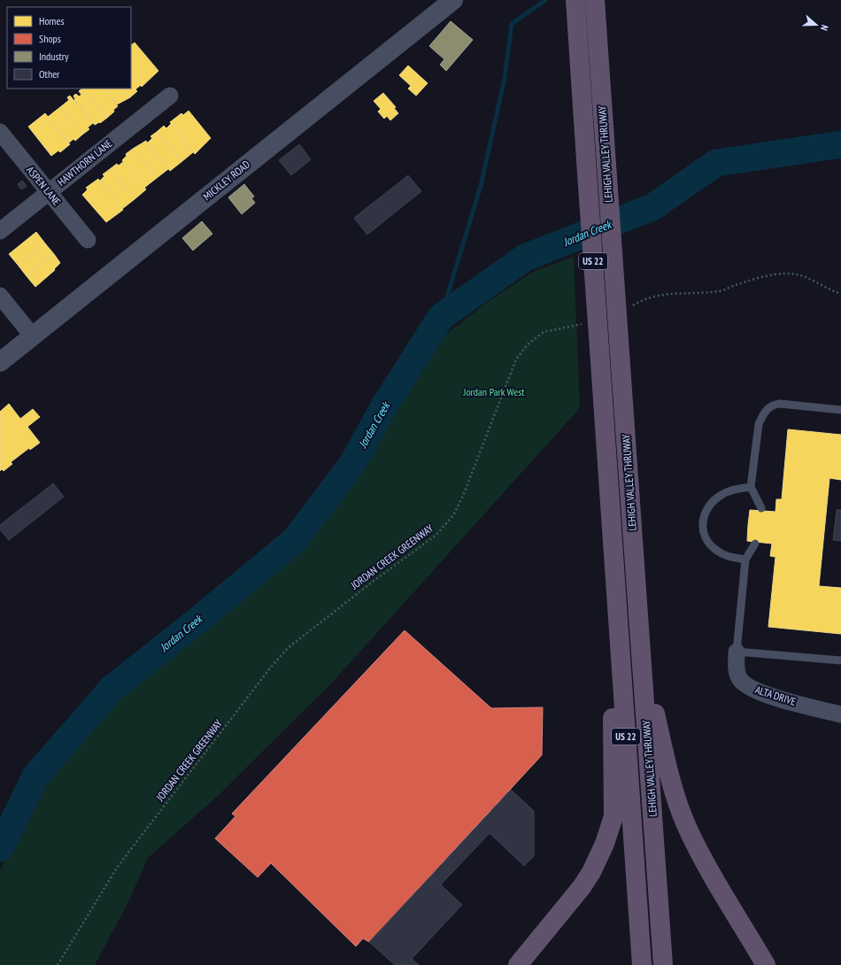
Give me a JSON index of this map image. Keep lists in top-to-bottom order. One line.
{"streets":{"highway":["LEHIGH VALLEY THRUWAY","US 22"],"street":["HAWTHORN LANE","MICKLEY ROAD","ASPEN LANE","ALTA DRIVE"],"path":["JORDAN CREEK GREENWAY"]},"crossings":[["HAWTHORN LANE","ASPEN LANE"]],"water":["Jordan Creek"],"parks":["Jordan Park West"],"legend":["Homes","Shops","Industry","Other"],"north":"right"}
